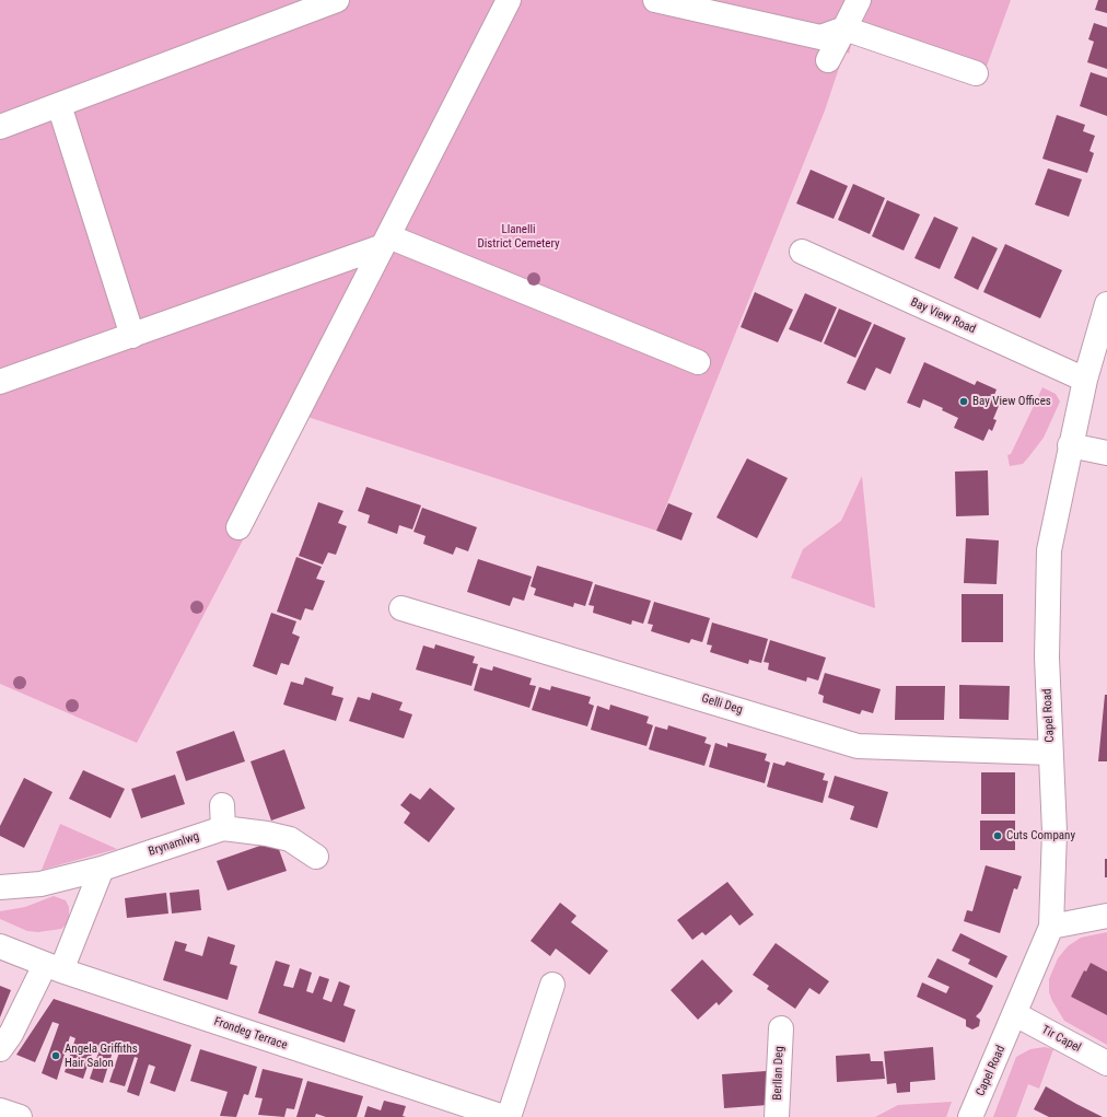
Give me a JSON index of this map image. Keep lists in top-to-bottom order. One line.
{"streets":{"street":["Bay View Road","Gelli Deg","Capel Road","Brynamlwg","Frondeg Terrace","Tir Capel","Berllan Deg"]},"crossings":[["Bay View Road","Capel Road"],["Gelli Deg","Capel Road"],["Capel Road","Tir Capel"]],"parks":["Llanelli District Cemetery"],"places":["Bay View Offices","Cuts Company","Angela Griffiths Hair Salon"]}
